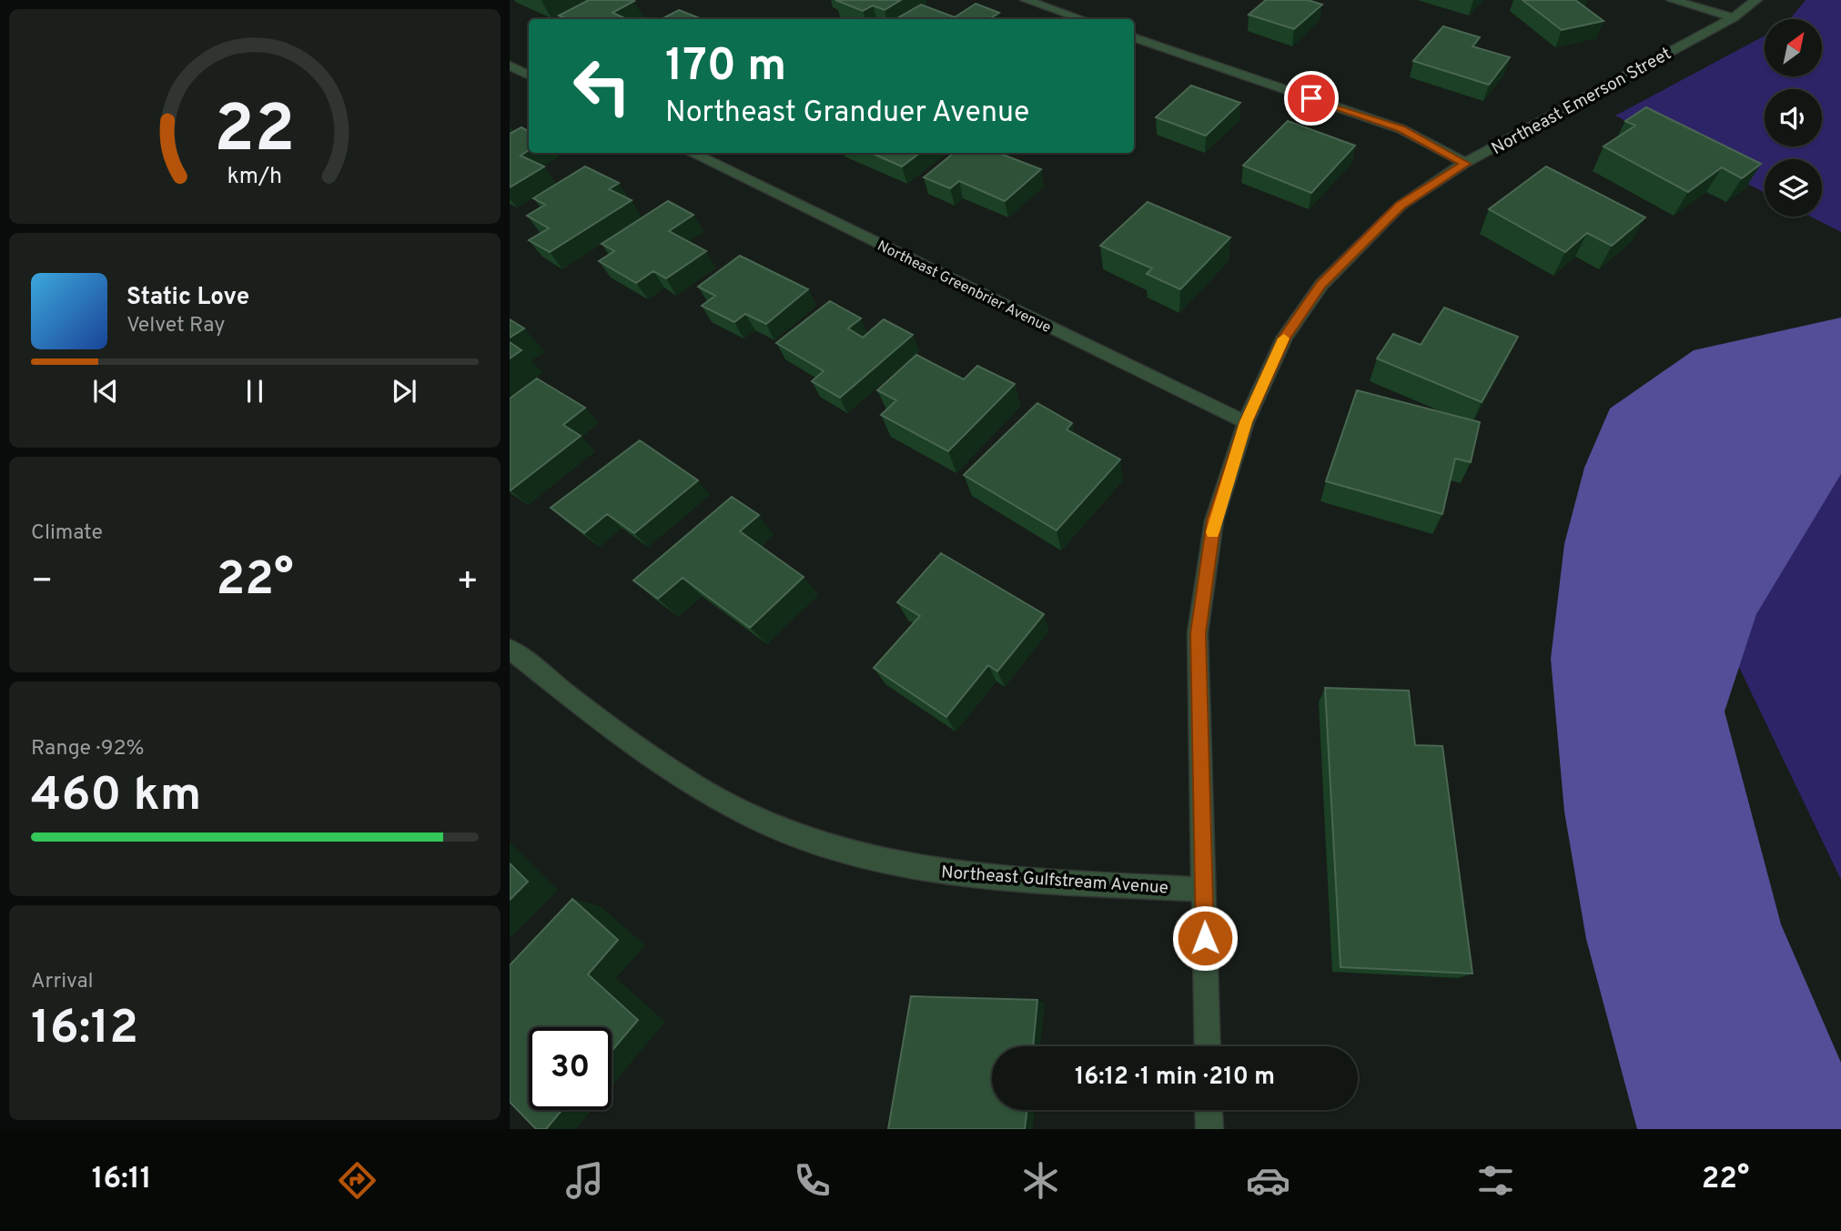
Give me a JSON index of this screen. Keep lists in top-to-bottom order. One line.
{"streets":{"street":["Northeast Emerson Street","Northeast Greenbrier Avenue","Northeast Gulfstream Avenue"]},"crossings":[["Northeast Emerson Street","Northeast Greenbrier Avenue"],["Northeast Emerson Street","Northeast Gulfstream Avenue"]],"north":"top right","page":{"turn":["170 m","Northeast Granduer Avenue"],"song":["Static Love","Velvet Ray"],"tile":["Climate",["Range · 92%","460 km"],["Arrival","16:12"]],"heat":["−","22°","+"],"limit":"30","trip":"16:12 · 1 min · 210 m","tabs":["16:11","22°"],"gauge":["22","km/h"]}}
